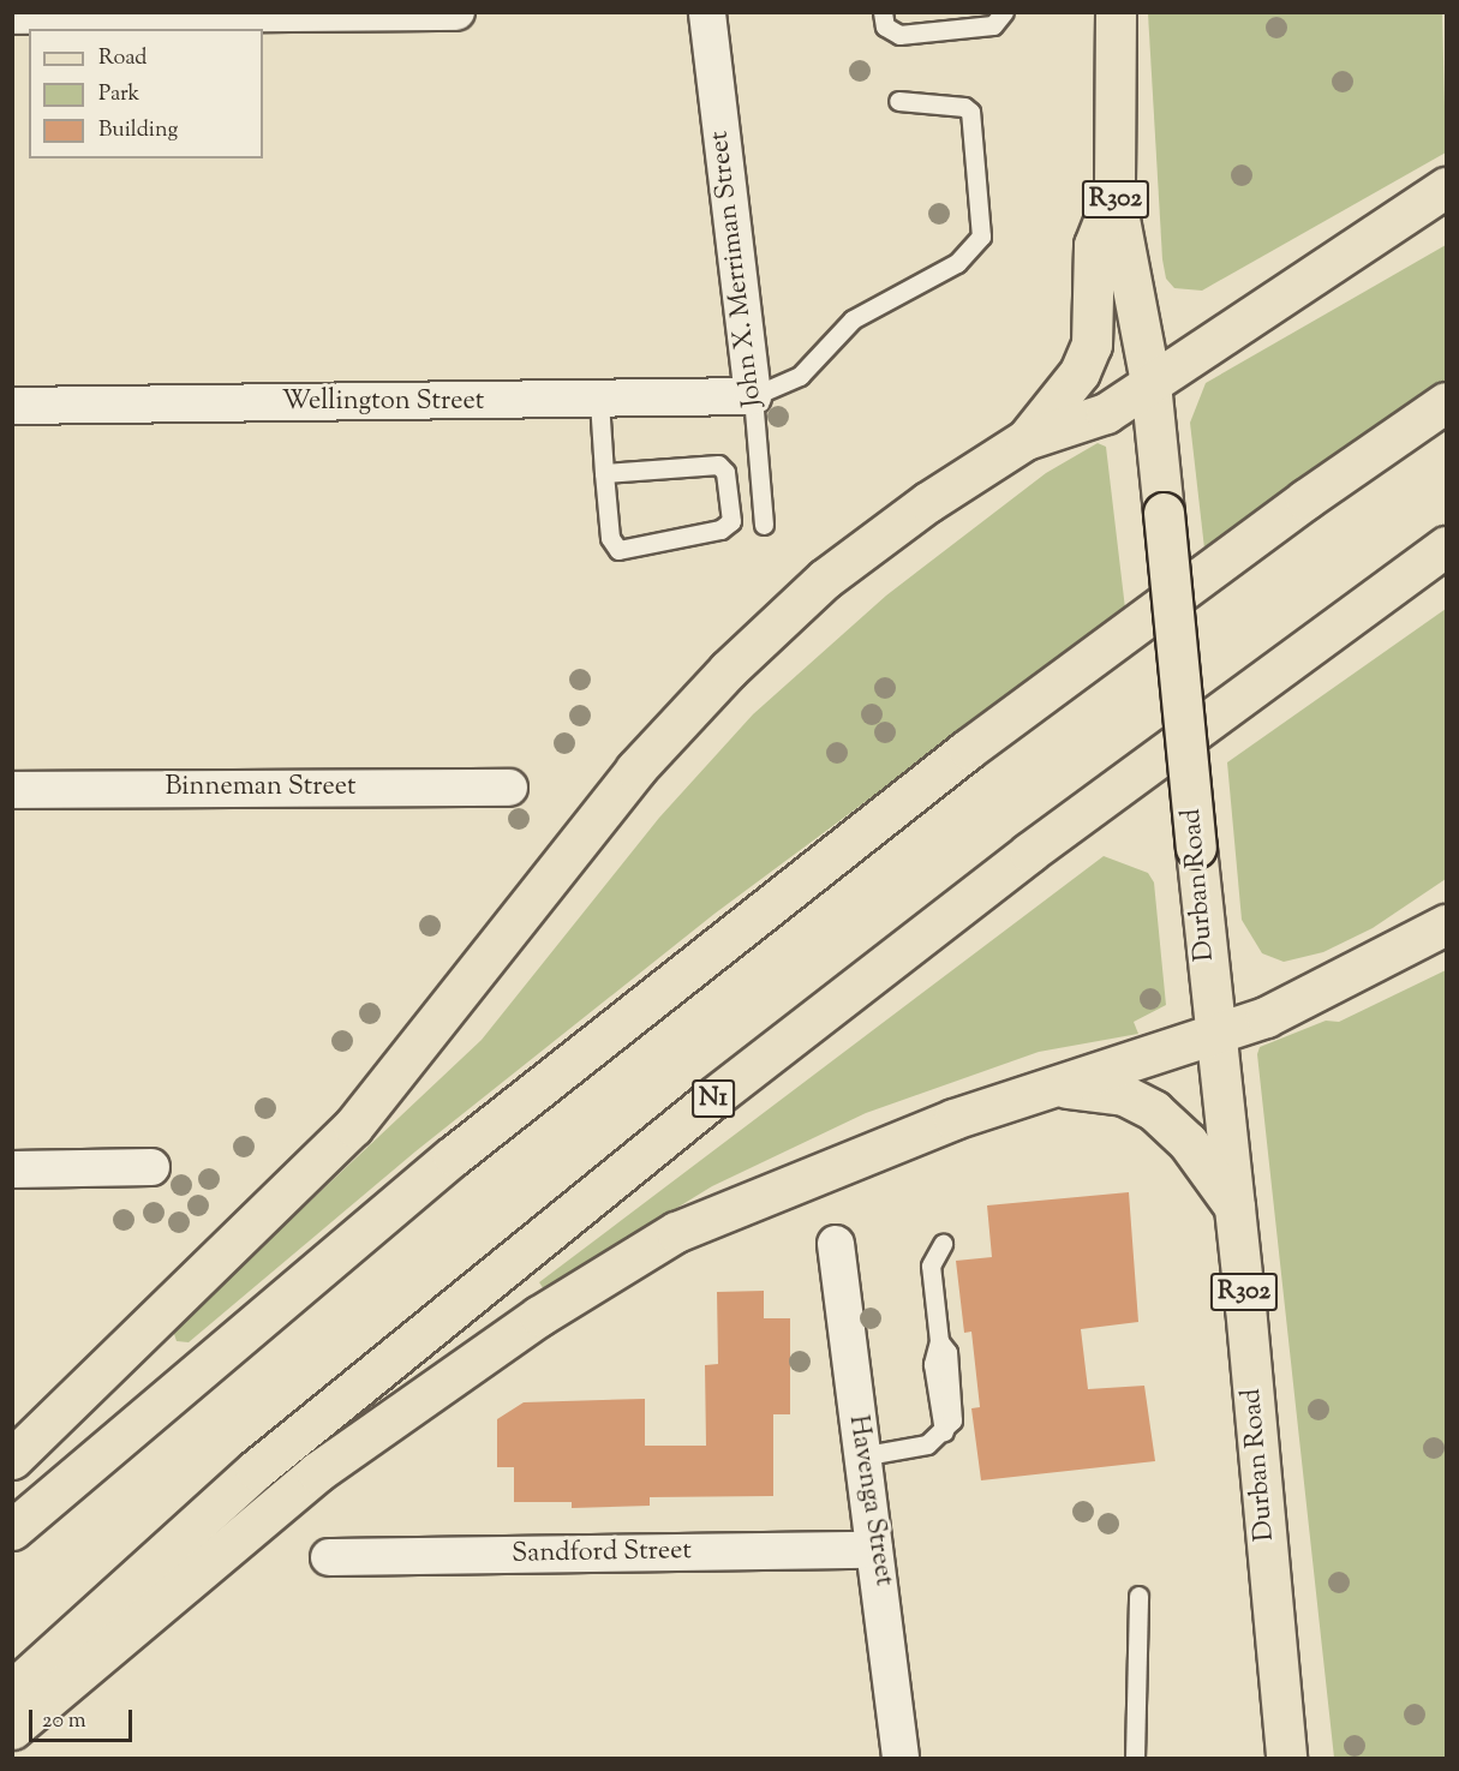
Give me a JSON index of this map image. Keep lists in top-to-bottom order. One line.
{"streets":{"main road":["R302","Durban Road","N1"],"street":["John X. Merriman Street","Wellington Street","Binneman Street","Havenga Street","Sandford Street"]},"crossings":[["John X. Merriman Street","Wellington Street"],["Havenga Street","Sandford Street"]],"legend":["Road","Park","Building"],"scale_bar":"20 m"}
